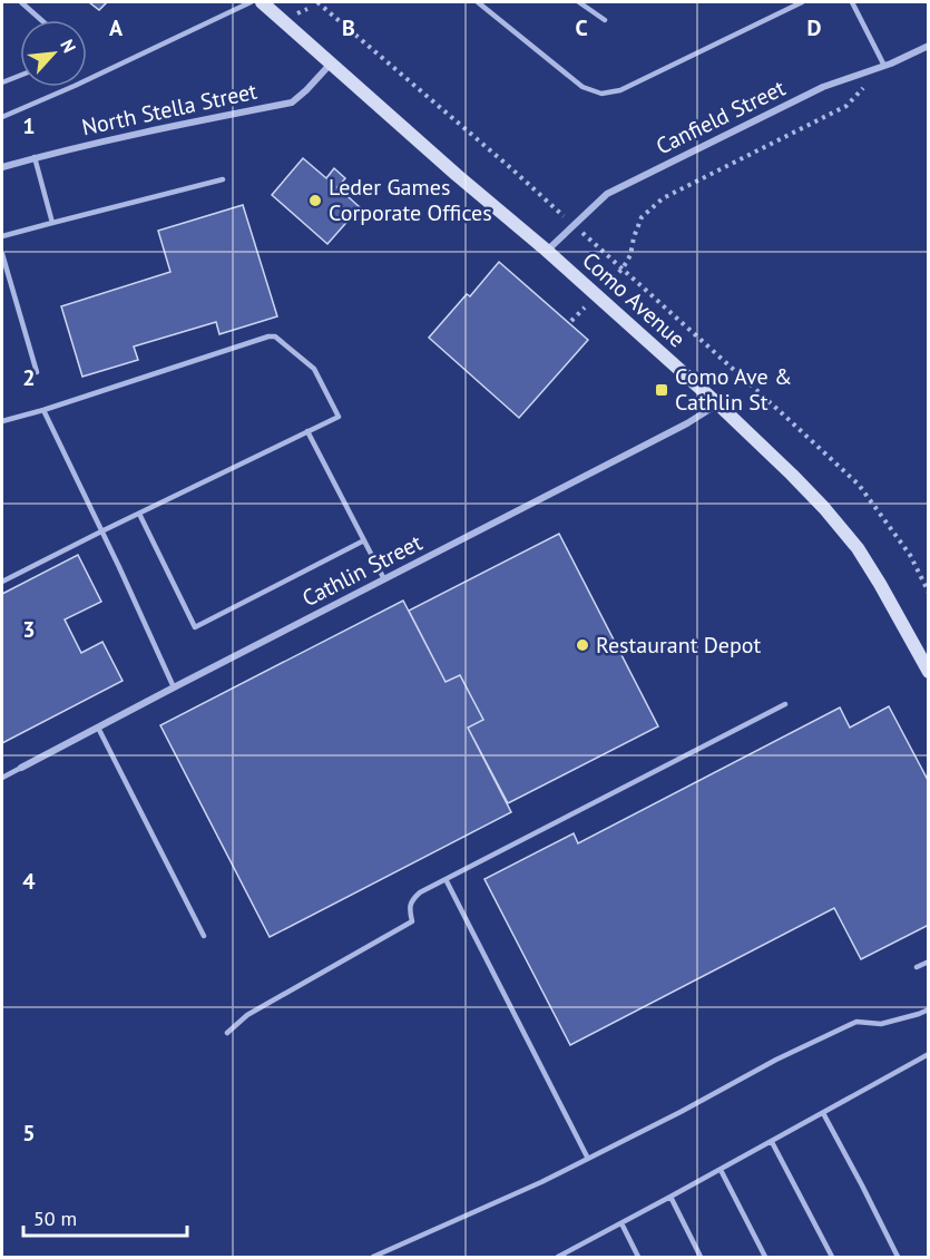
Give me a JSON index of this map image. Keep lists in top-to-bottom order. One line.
{"streets":{"main road":["Como Avenue"],"street":["North Stella Street","Canfield Street","Cathlin Street"]},"crossings":[["North Stella Street","Como Avenue"],["Canfield Street","Como Avenue"],["Como Avenue","Cathlin Street"]],"places":{"other":["Leder Games Corporate Offices","Restaurant Depot"],"transit":["Como Ave & Cathlin St"]},"scale_bar":"50 m","north":"top right","grid":{"columns":["A","B","C","D"],"rows":["1","2","3","4","5"]}}
